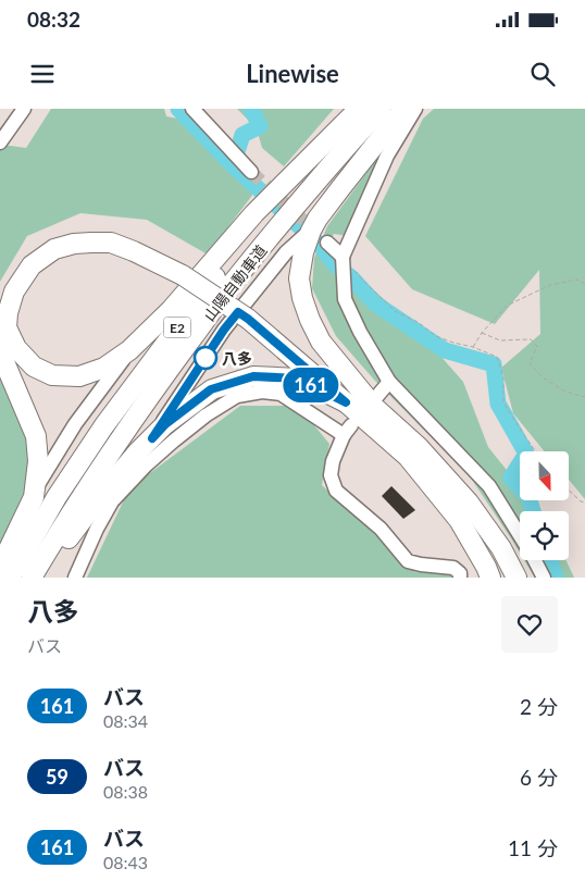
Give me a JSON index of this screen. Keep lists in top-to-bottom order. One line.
{"streets":{"highway":["山陽自動車道","E2"]},"places":["八多"],"lines":["bus line 161"],"north":"bottom","page":{"status":"08:32","header":"Linewise","on_map":"161","heading":["八多","バス"],"list":[{"mark":"161","name":"バス","note":"08:34","value":"2 分"},{"mark":"59","name":"バス","note":"08:38","value":"6 分"},{"mark":"161","name":"バス","note":"08:43","value":"11 分"}]}}
